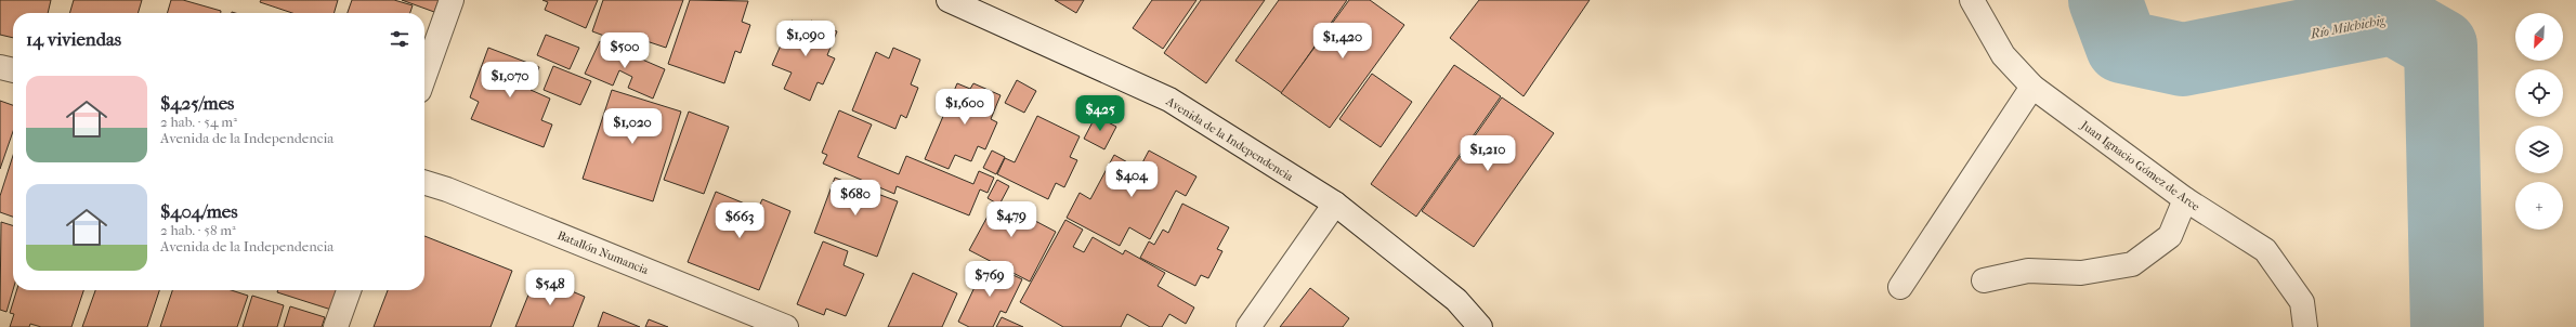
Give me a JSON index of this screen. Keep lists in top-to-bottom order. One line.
{"streets":{"street":["Avenida de la Independencia","Juan Ignacio Gómez de Arce","Batallón Numancia"]},"water":["Río Milchichig"],"north":"bottom left","page":{"map_buttons":"+","heading":"14 viviendas","price":["$1,090","$1,420","$500","$1,070","$1,600","$425","$1,020","$1,210","$404","$680","$479","$663","$769","$548"],"list":[{"name":"$425/mes","note":"2 hab. · 54 m² · Avenida de la Independencia"},{"name":"$404/mes","note":"2 hab. · 58 m² · Avenida de la Independencia"}]}}
